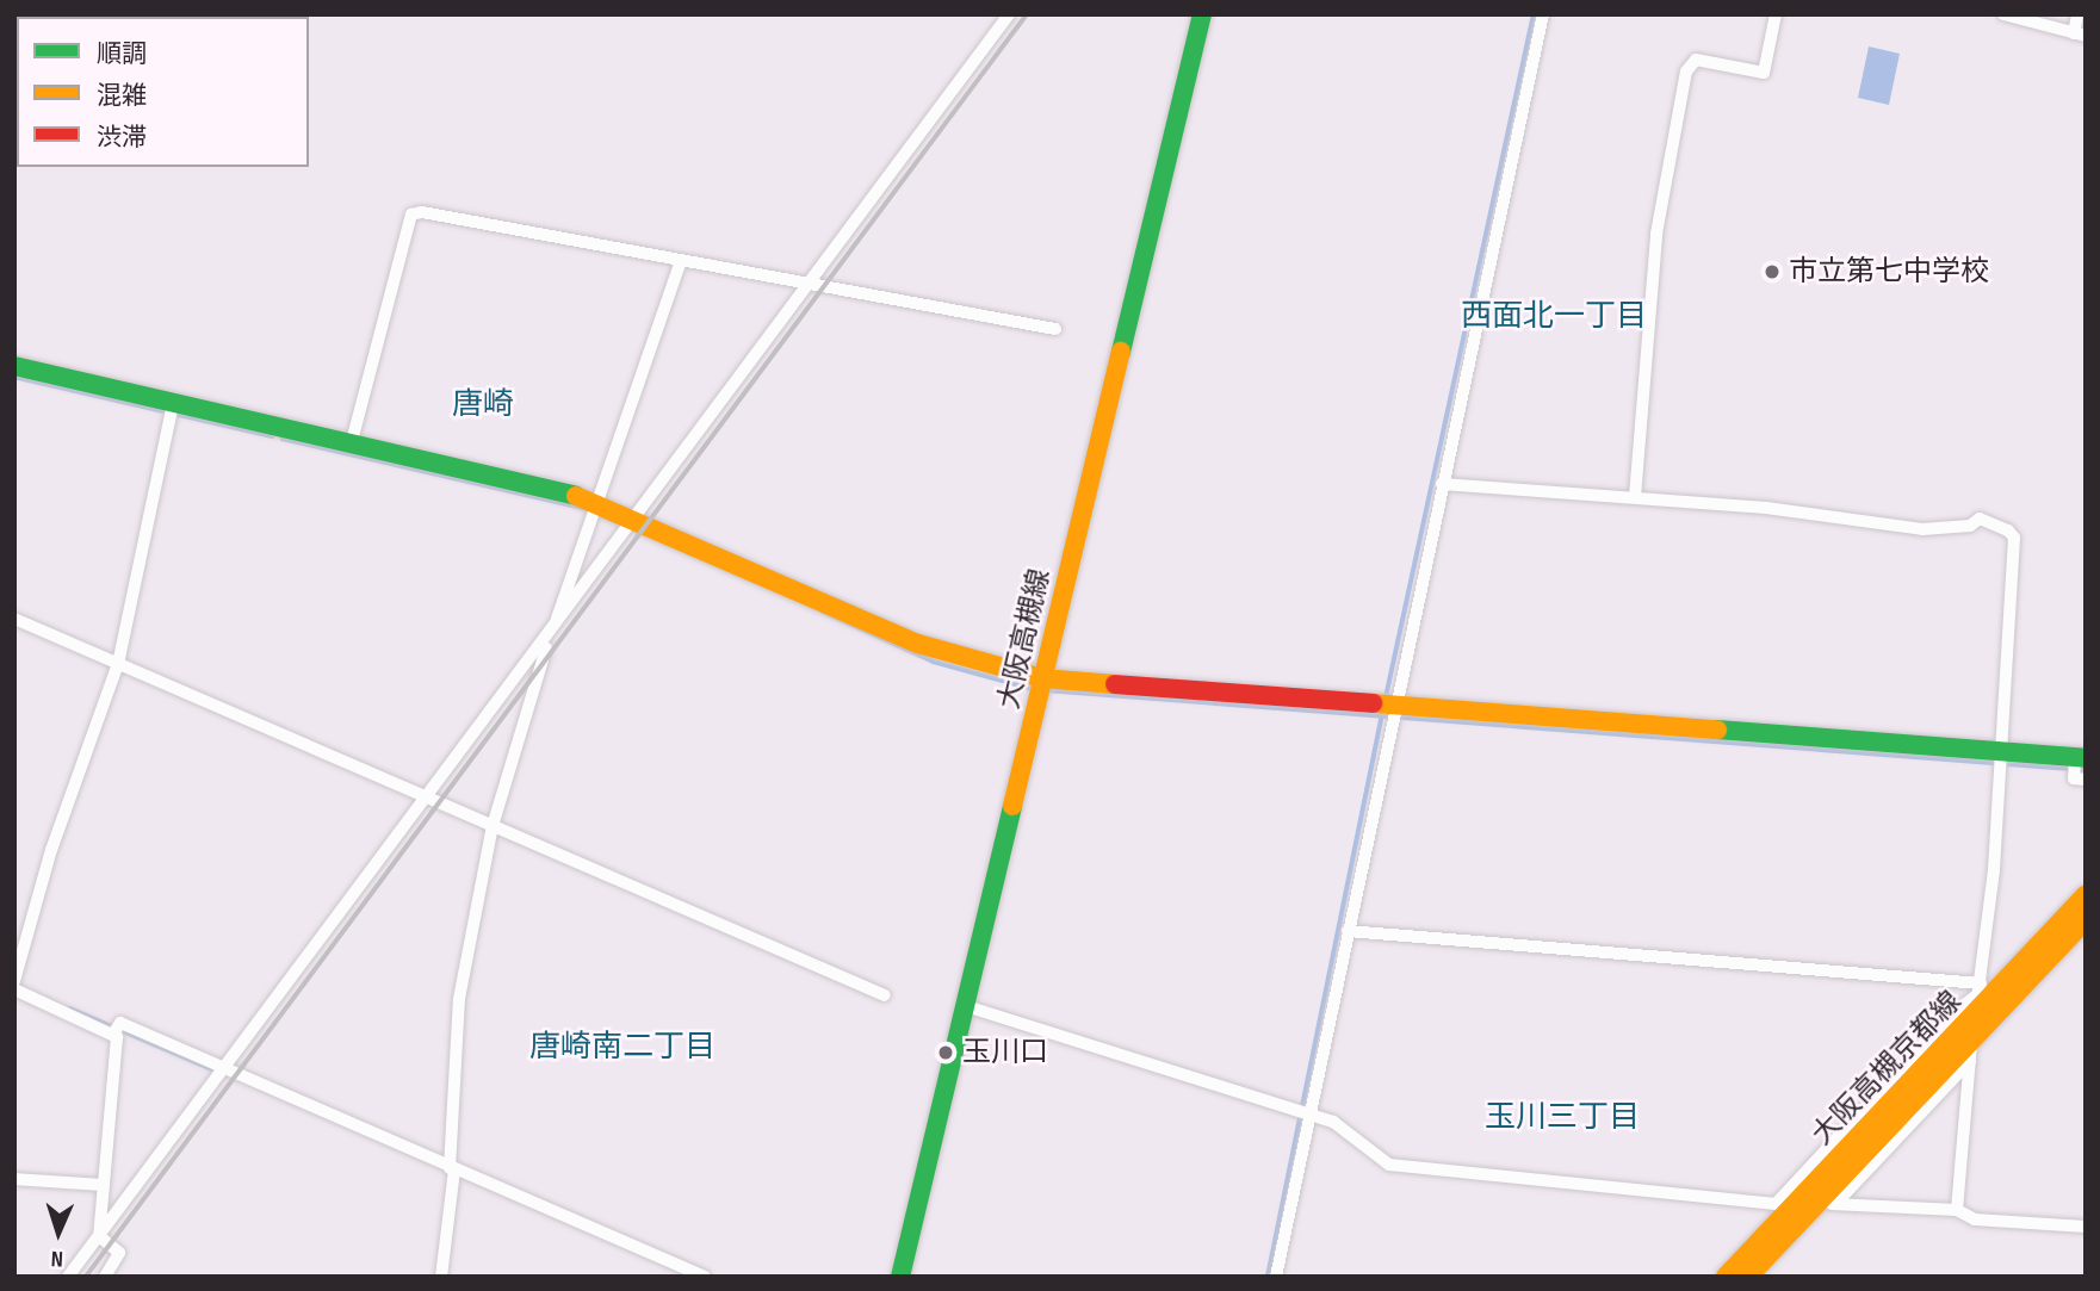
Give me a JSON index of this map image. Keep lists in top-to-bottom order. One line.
{"streets":{"main road":["大阪高槻線","大阪高槻京都線"]},"districts":["西面北一丁目","唐崎","唐崎南二丁目","玉川三丁目"],"places":["市立第七中学校","玉川口"],"legend":["順調","混雑","渋滞"],"north":"bottom"}
